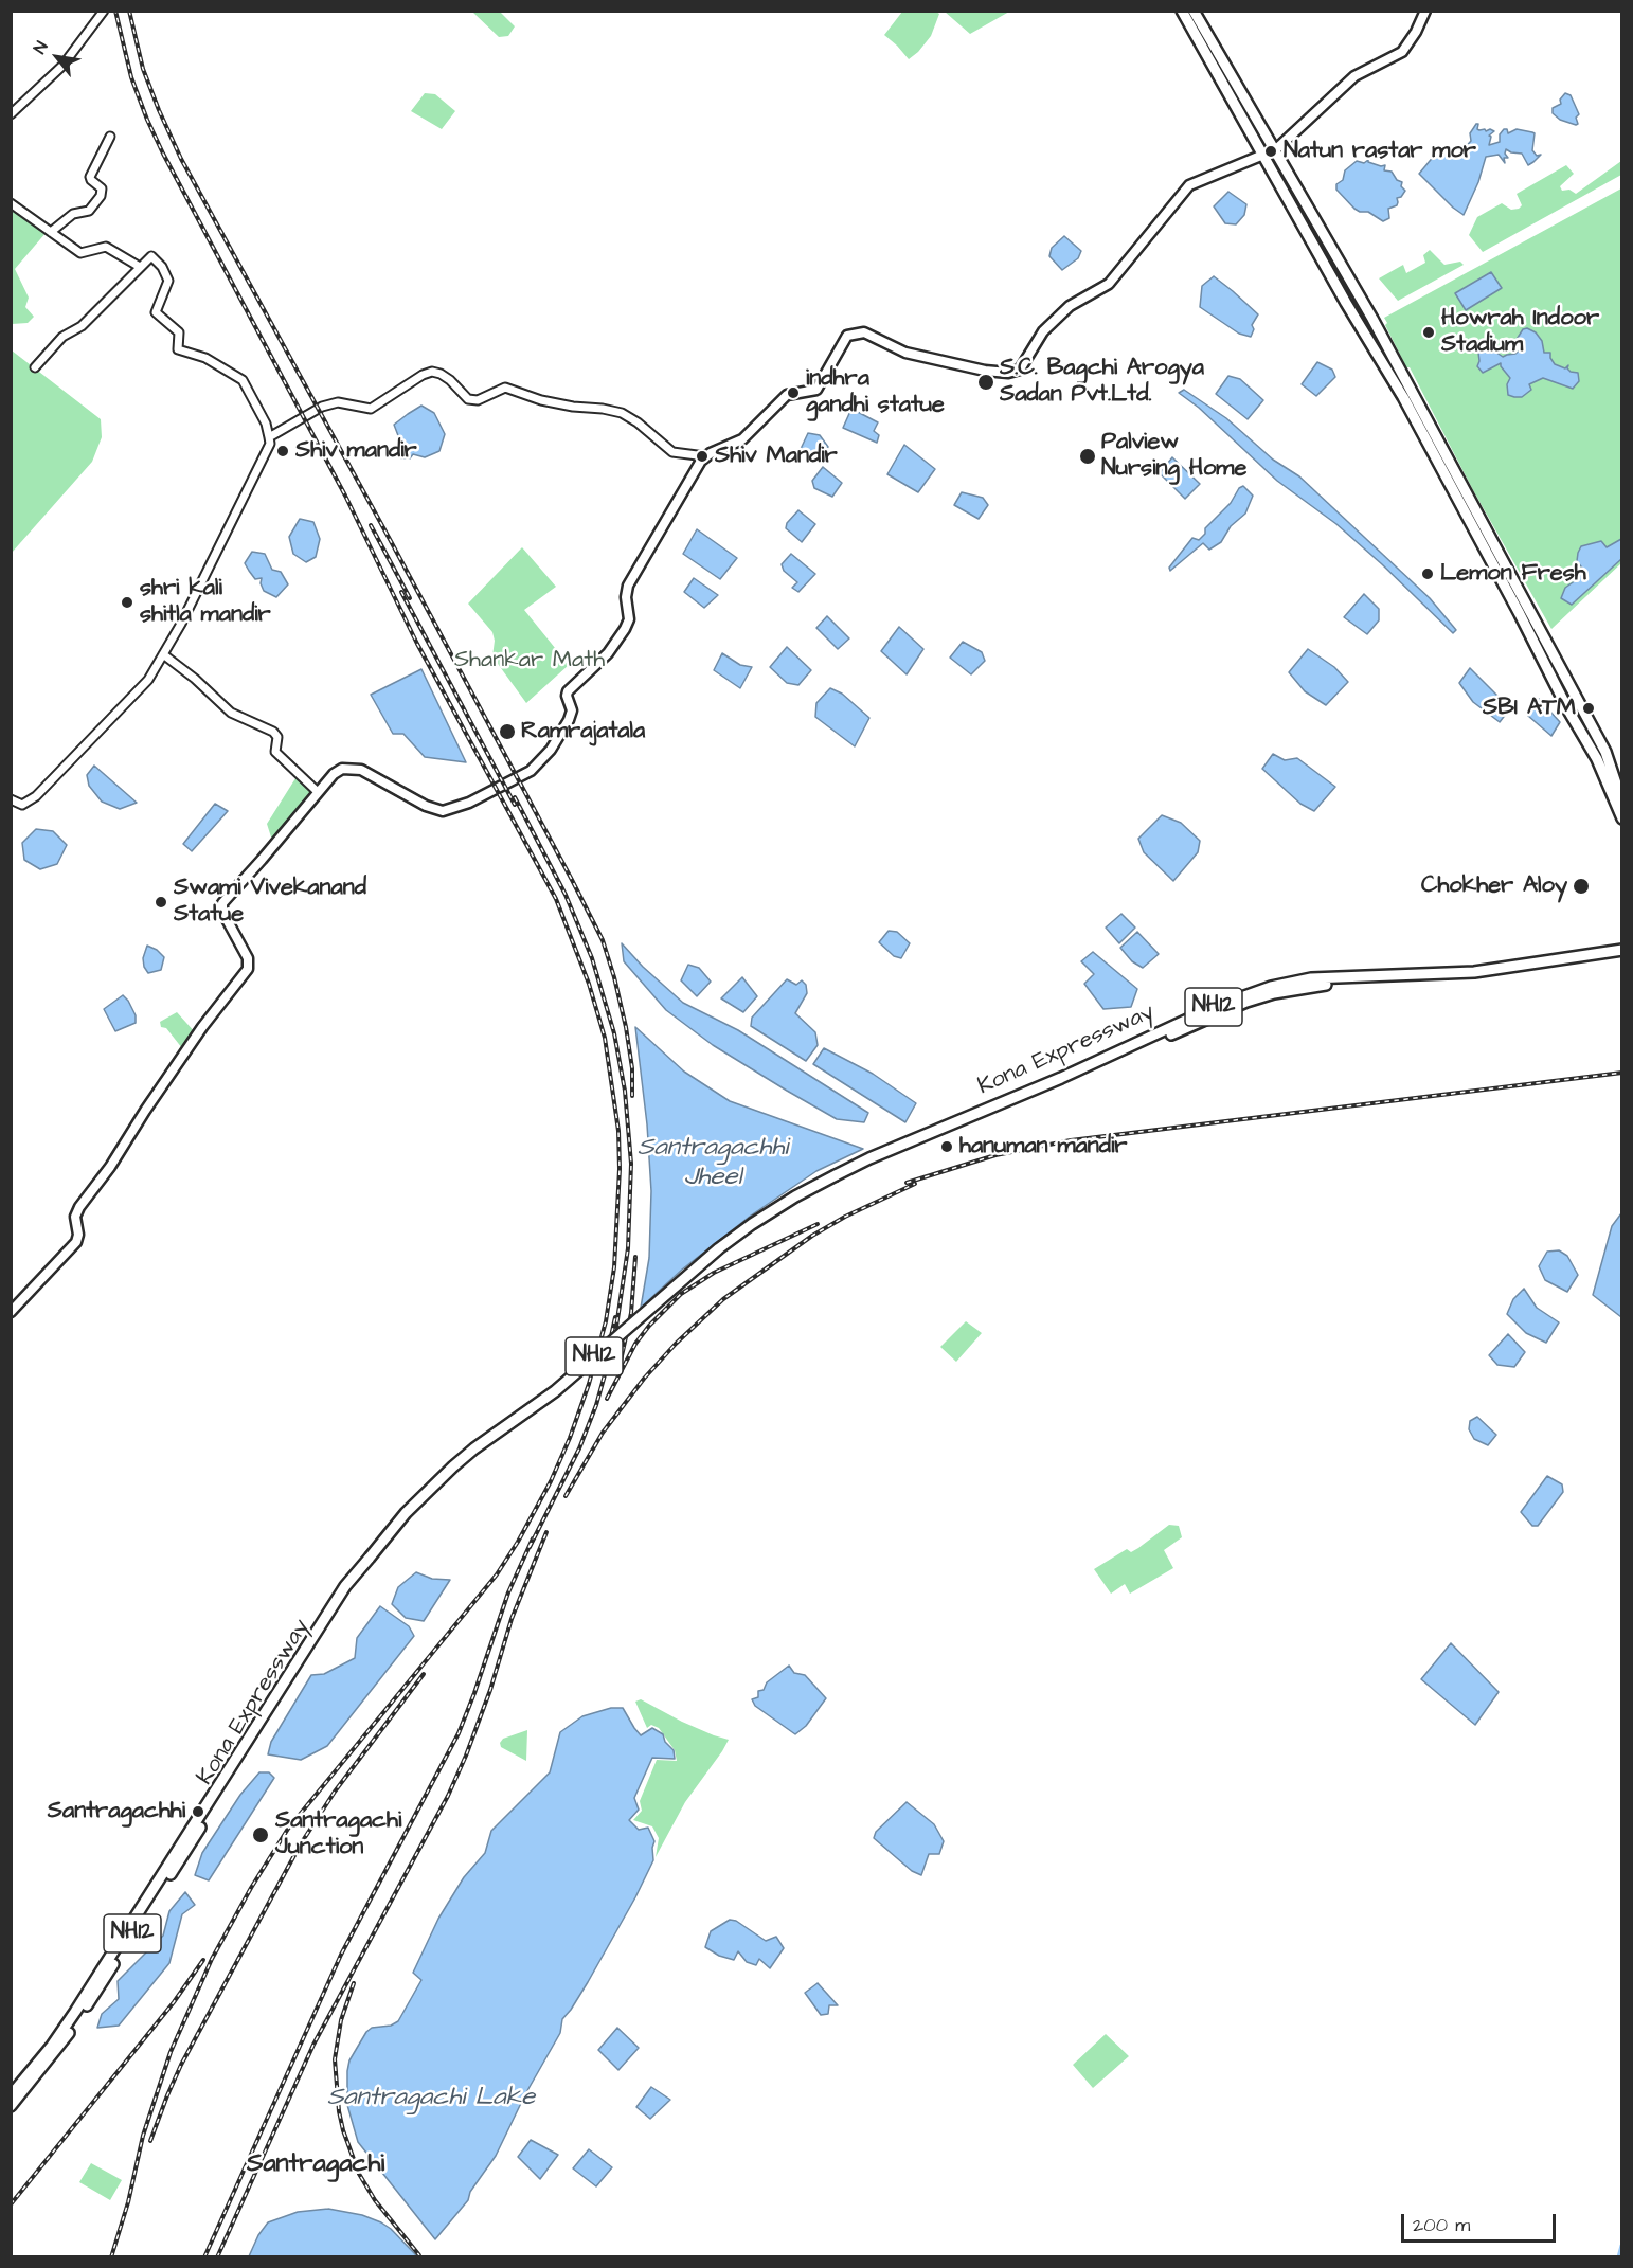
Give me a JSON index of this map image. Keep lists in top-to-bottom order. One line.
{"streets":{"main road":["NH12","Kona Expressway"]},"districts":["Santragachi"],"water":["Santragachhi Jheel","Santragachi Lake"],"parks":["Shankar Math"],"places":["Natun rastar mor","Howrah Indoor Stadium","S.C. Bagchi Arogya Sadan Pvt.Ltd.","indhra gandhi statue","Shiv mandir","Shiv Mandir","Palview Nursing Home","Lemon Fresh","shri kali shitla mandir","SBI ATM","Ramrajatala","Chokher Aloy","Swami Vivekanand Statue","hanuman mandir","Santragachhi","Santragachi Junction"],"scale_bar":"200 m","north":"top left"}
